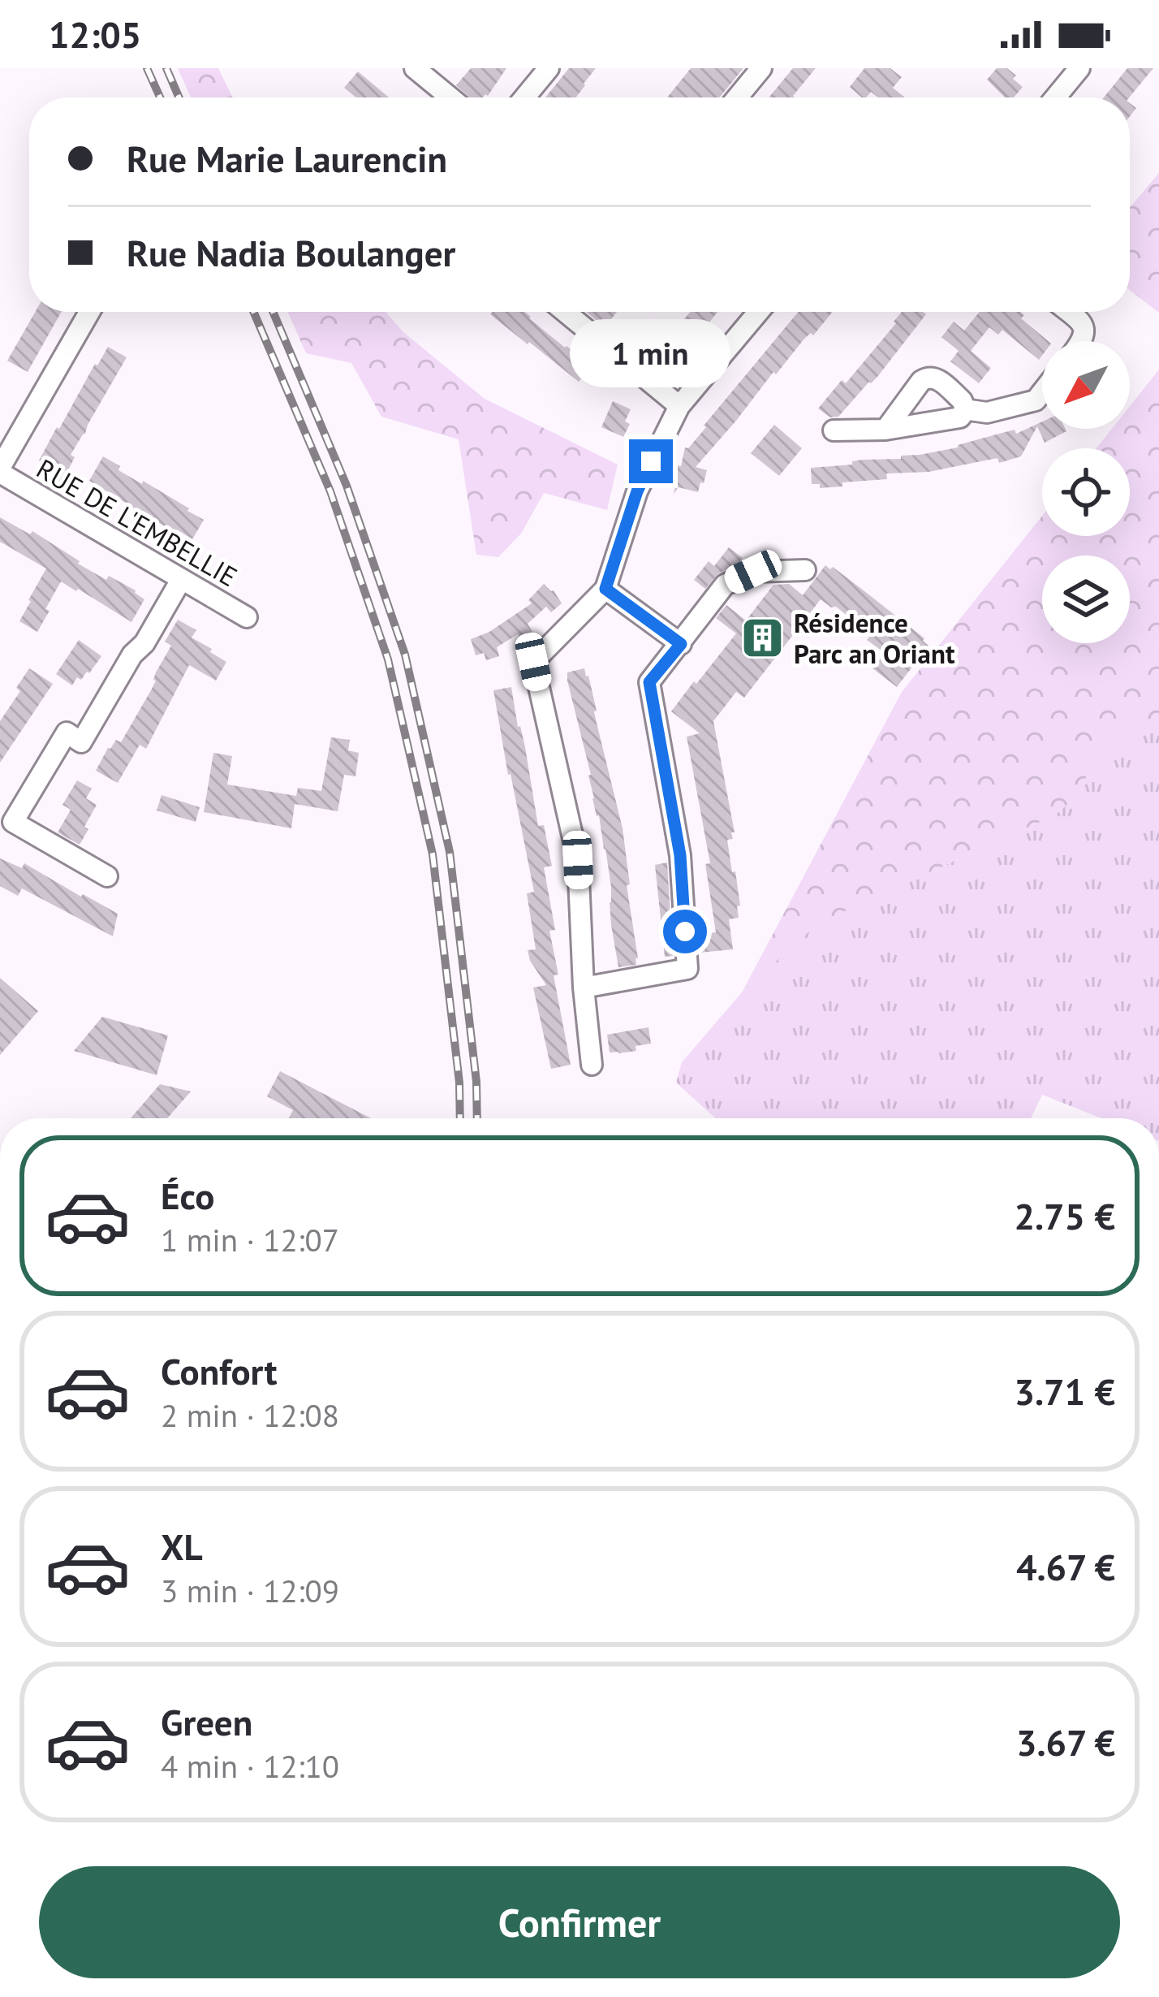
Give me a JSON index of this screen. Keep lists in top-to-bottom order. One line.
{"streets":{"street":["RUE DE L'EMBELLIE"]},"places":{"building":["Résidence Parc an Oriant"]},"north":"bottom left","page":{"status":"12:05","banner":["Rue Marie Laurencin","Rue Nadia Boulanger"],"bubble":"1 min","list":[{"name":"Éco","note":"1 min · 12:07","value":"2.75 €"},{"name":"Confort","note":"2 min · 12:08","value":"3.71 €"},{"name":"XL","note":"3 min · 12:09","value":"4.67 €"},{"name":"Green","note":"4 min · 12:10","value":"3.67 €"}],"buttons":"Confirmer"}}
